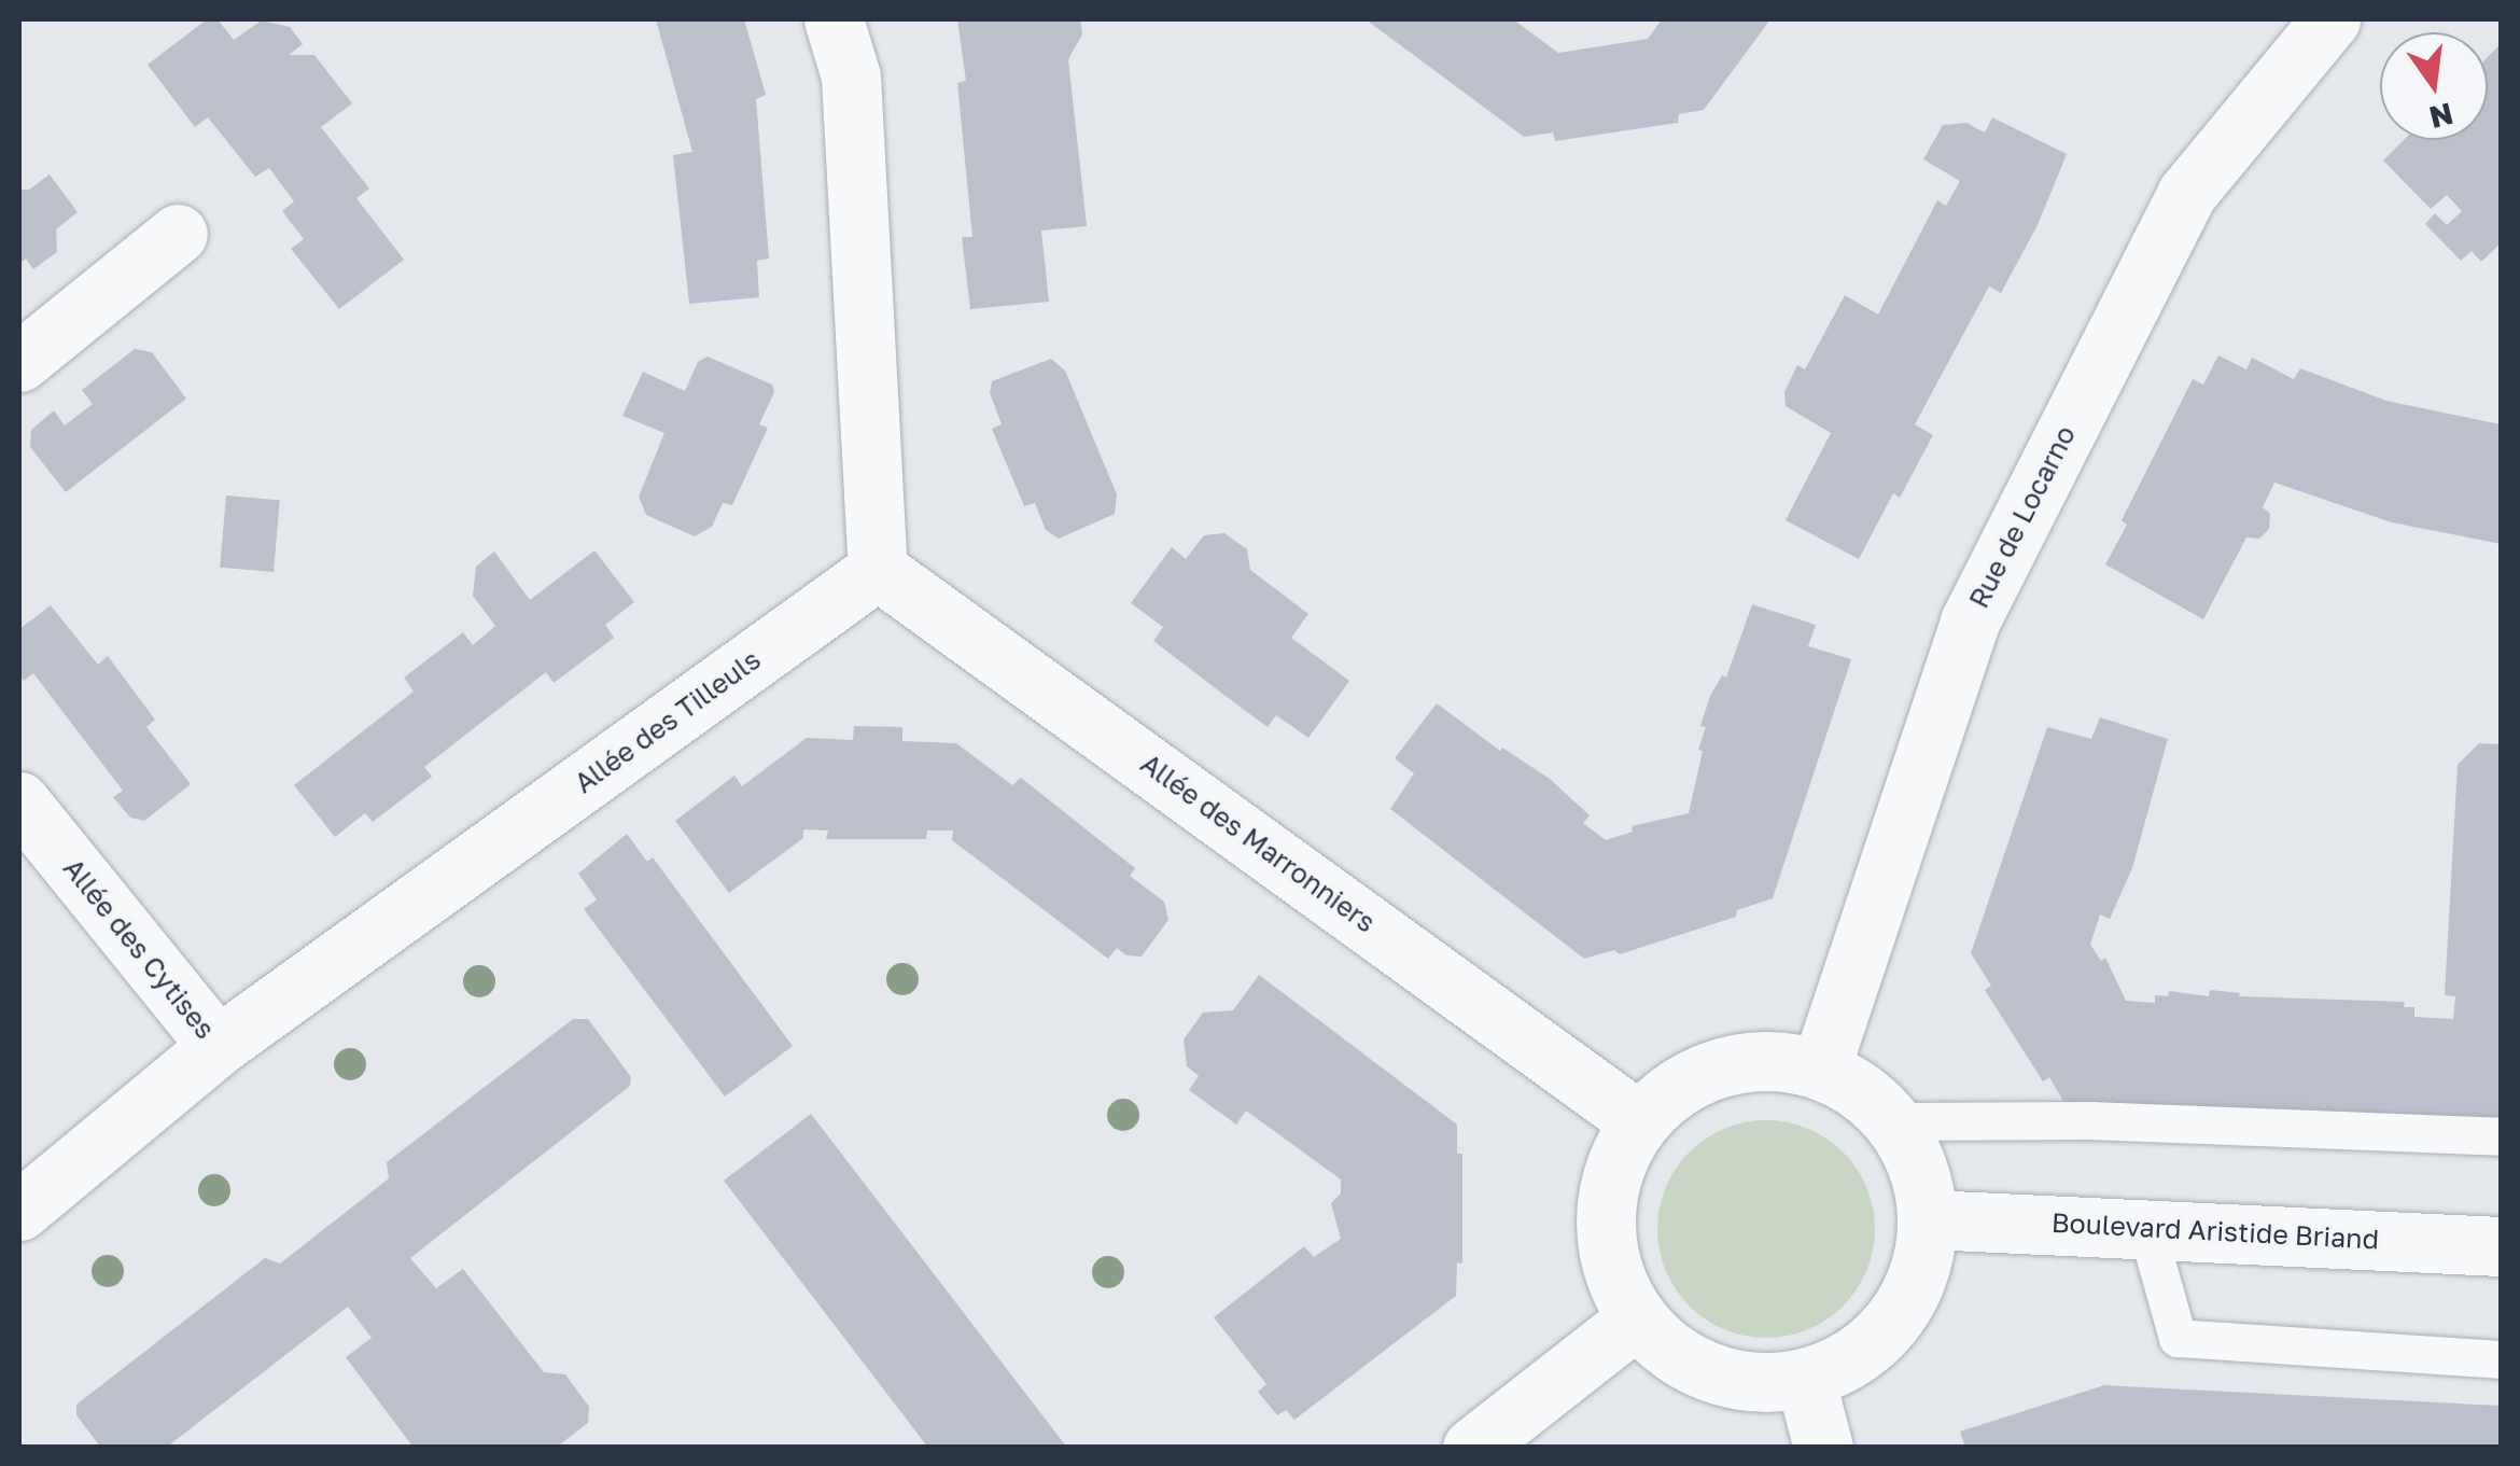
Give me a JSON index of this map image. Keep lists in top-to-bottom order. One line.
{"streets":{"street":["Rue de Locarno","Allée des Tilleuls","Allée des Marronniers","Allée des Cytises","Boulevard Aristide Briand"]},"crossings":[["Rue de Locarno","Allée des Marronniers"],["Rue de Locarno","Boulevard Aristide Briand"],["Allée des Tilleuls","Allée des Marronniers"],["Allée des Tilleuls","Allée des Cytises"],["Allée des Marronniers","Boulevard Aristide Briand"]],"north":"bottom"}
